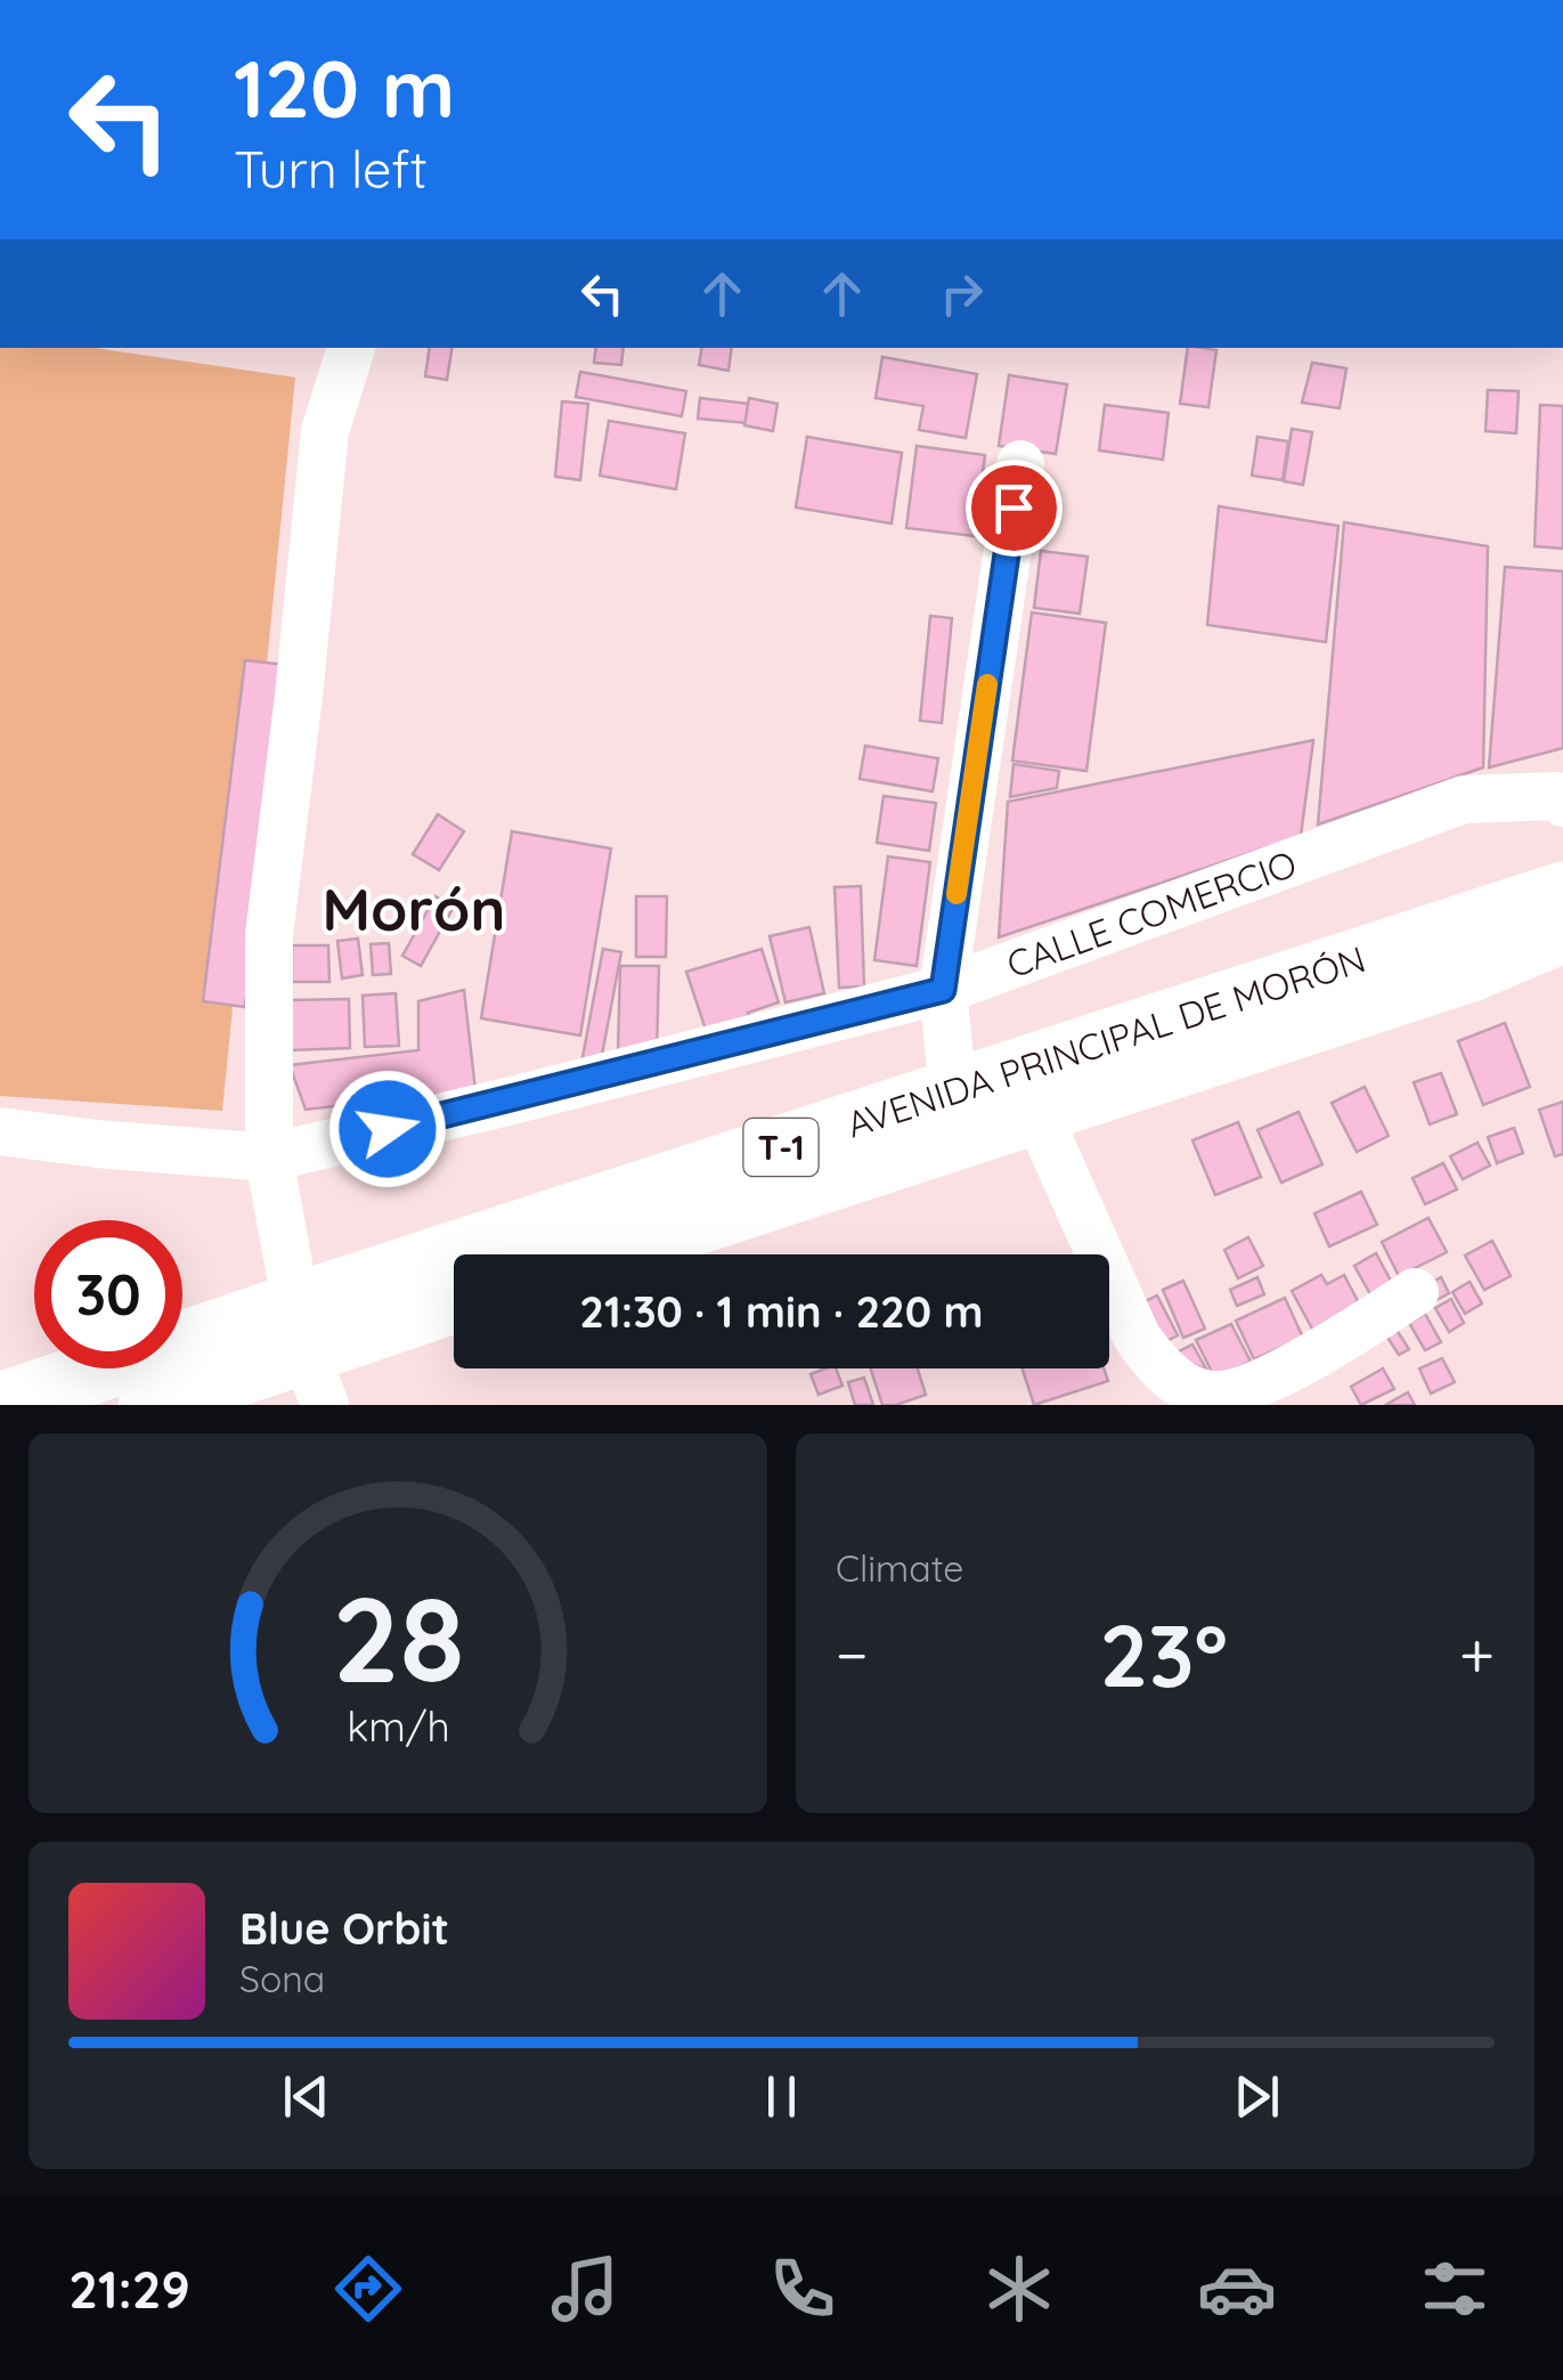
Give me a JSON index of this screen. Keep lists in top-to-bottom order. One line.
{"streets":{"main road":["AVENIDA PRINCIPAL DE MORÓN","T-1"],"street":["CALLE COMERCIO"]},"districts":["Morón"],"page":{"turn":["120 m","Turn left"],"limit":"30","trip":"21:30 · 1 min · 220 m","tile":"Climate","heat":["−","23°","+"],"song":["Blue Orbit","Sona"],"tabs":"21:29","gauge":["28","km/h"]}}
